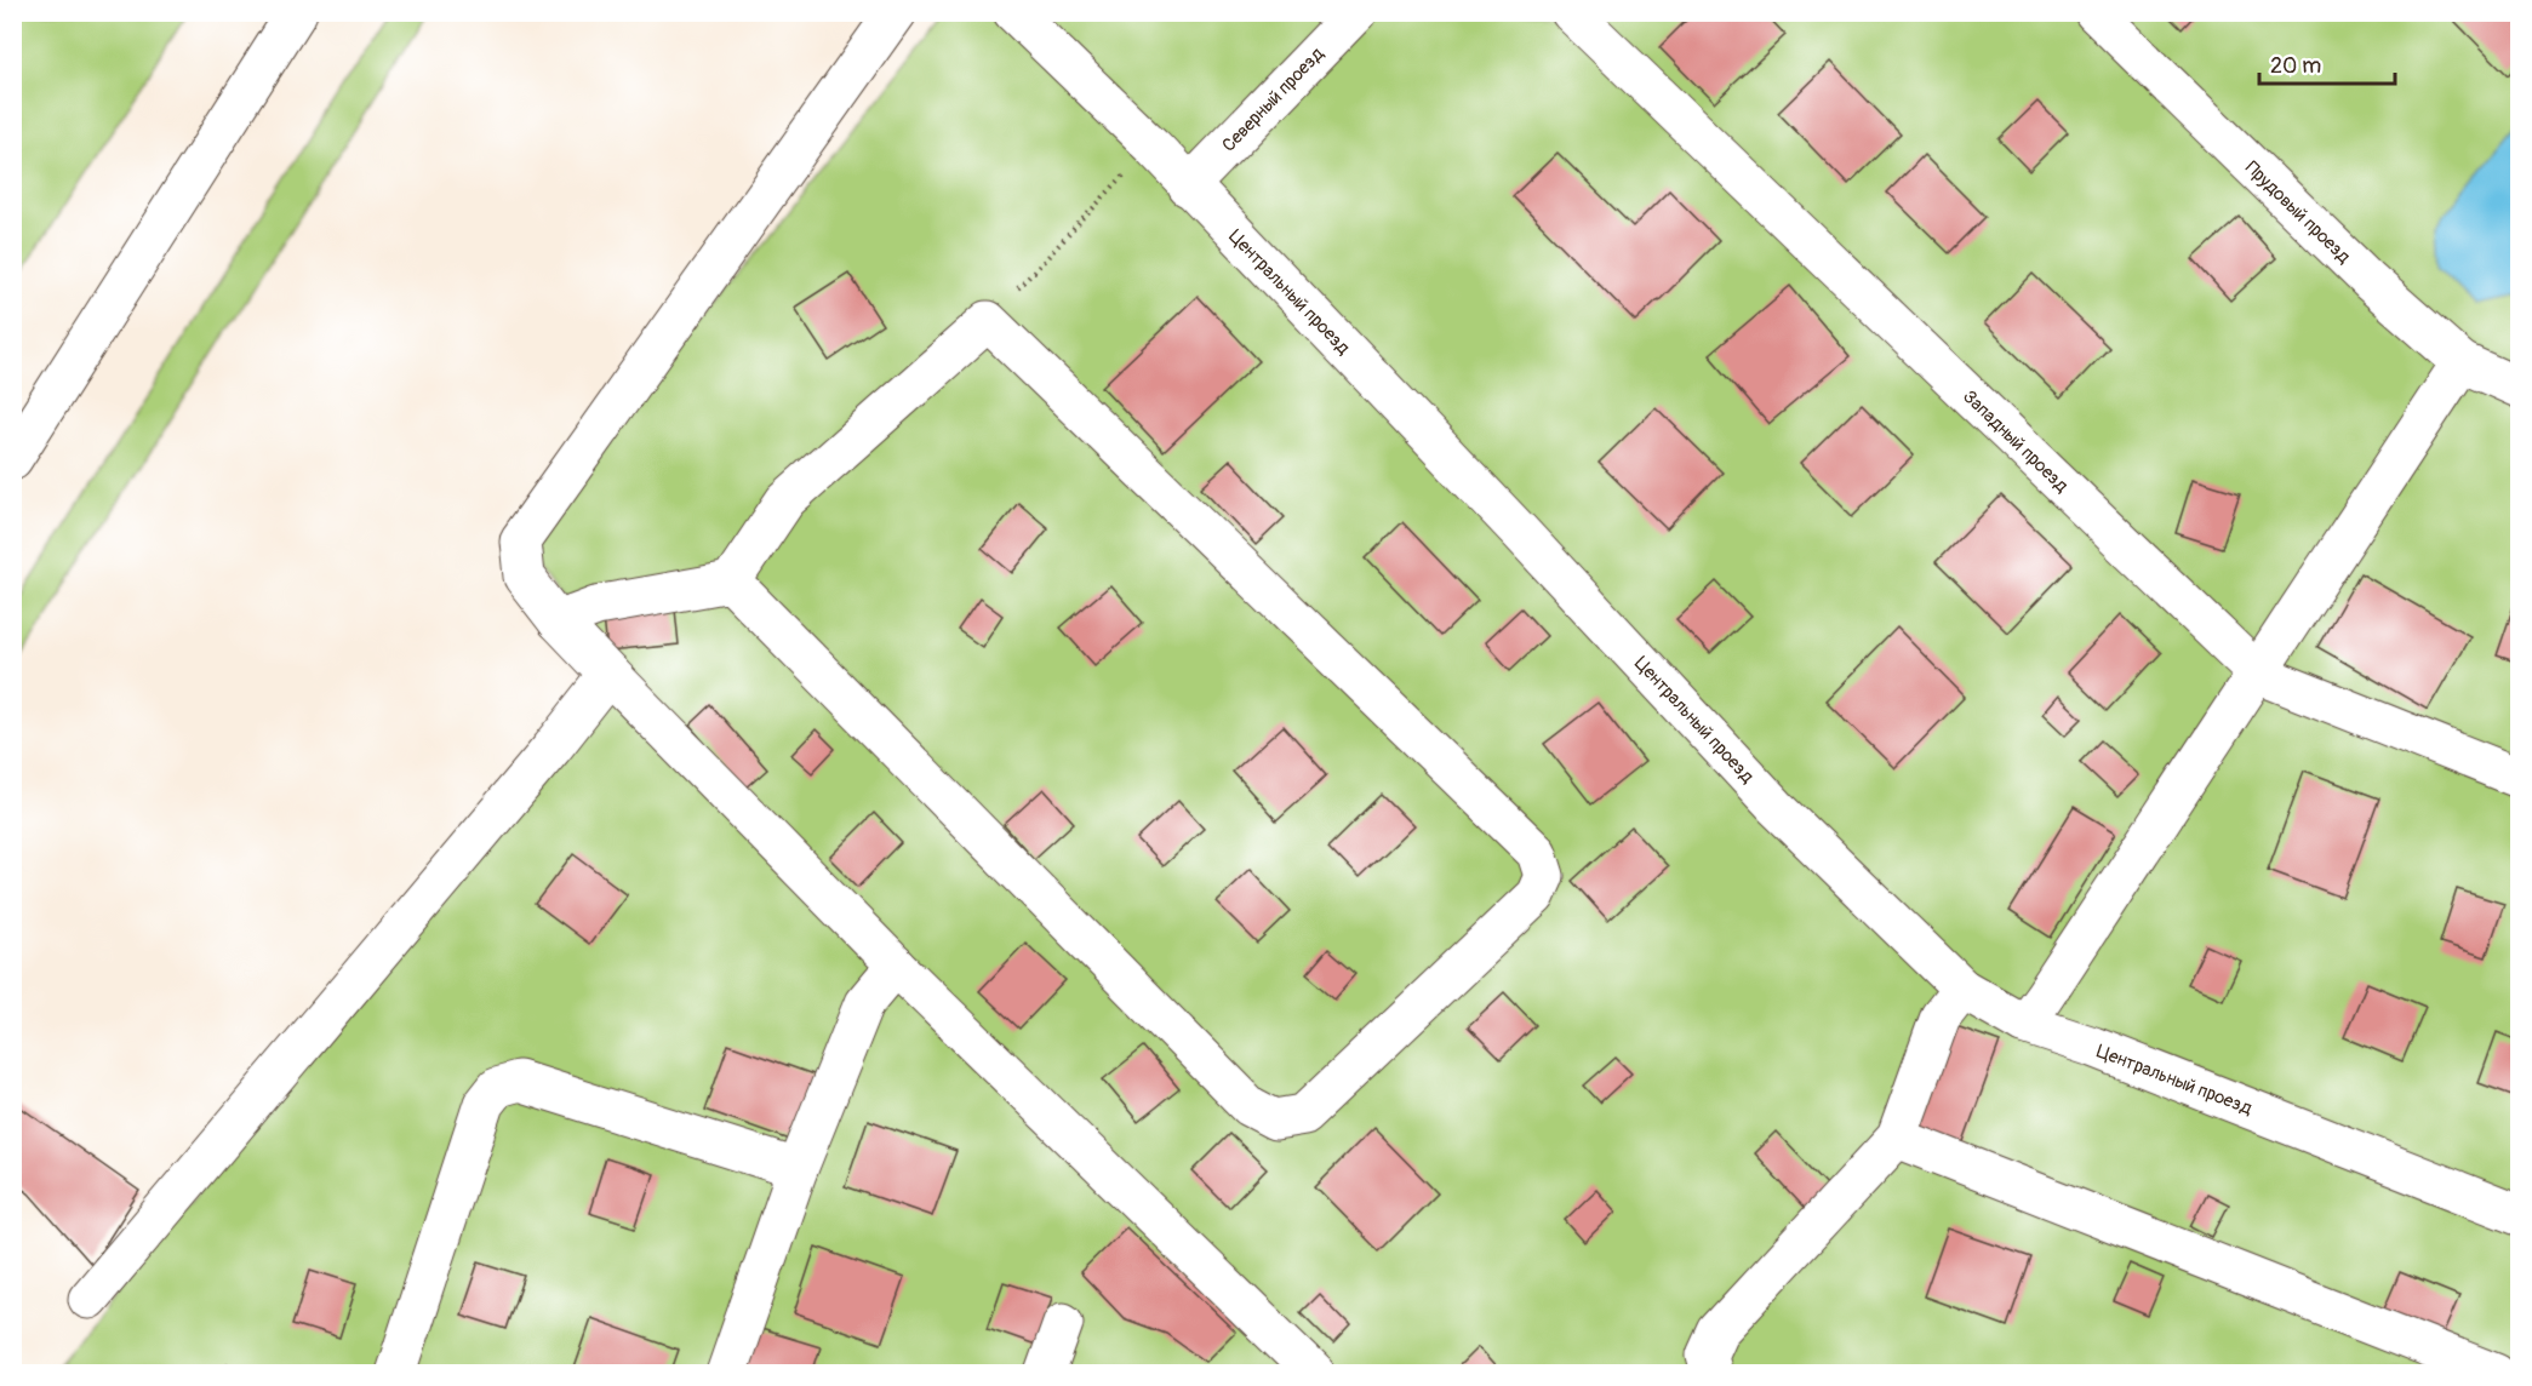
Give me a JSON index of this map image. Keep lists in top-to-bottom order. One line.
{"streets":{"street":["Северный проезд","Прудовый проезд","Центральный проезд","Западный проезд"]},"crossings":[["Северный проезд","Центральный проезд"]],"scale_bar":"20 m"}
